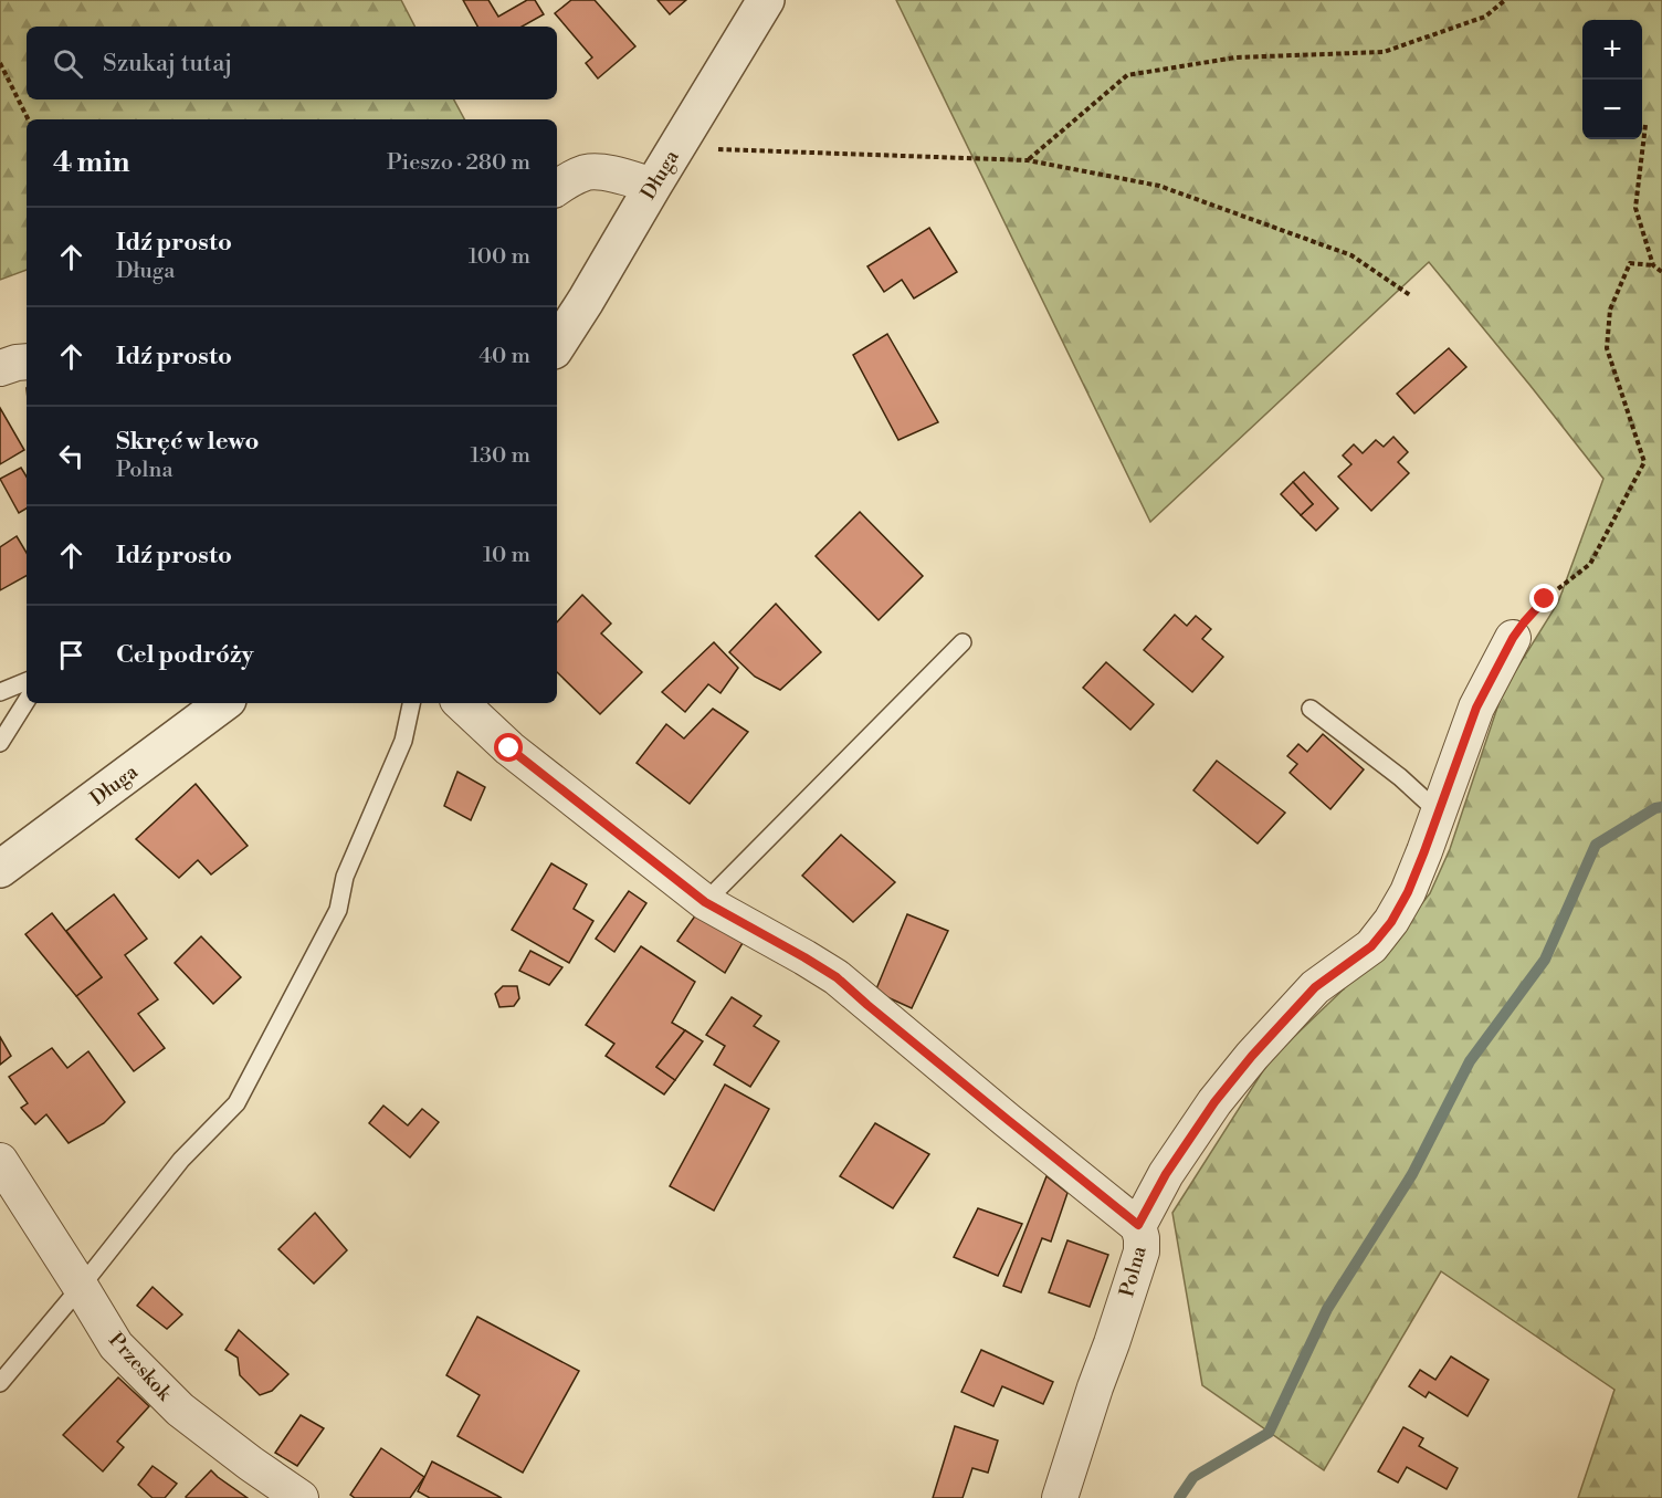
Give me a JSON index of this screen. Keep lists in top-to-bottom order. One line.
{"streets":{"street":["Długa","Polna","Przeskok"]},"page":{"map_buttons":["+","−"],"search":"Szukaj tutaj","heading":["4 min","Pieszo · 280 m"],"list":[["Idź prosto","Długa","100 m"],["Idź prosto","40 m"],["Skręć w lewo","Polna","130 m"],["Idź prosto","10 m"],"Cel podróży"]}}
